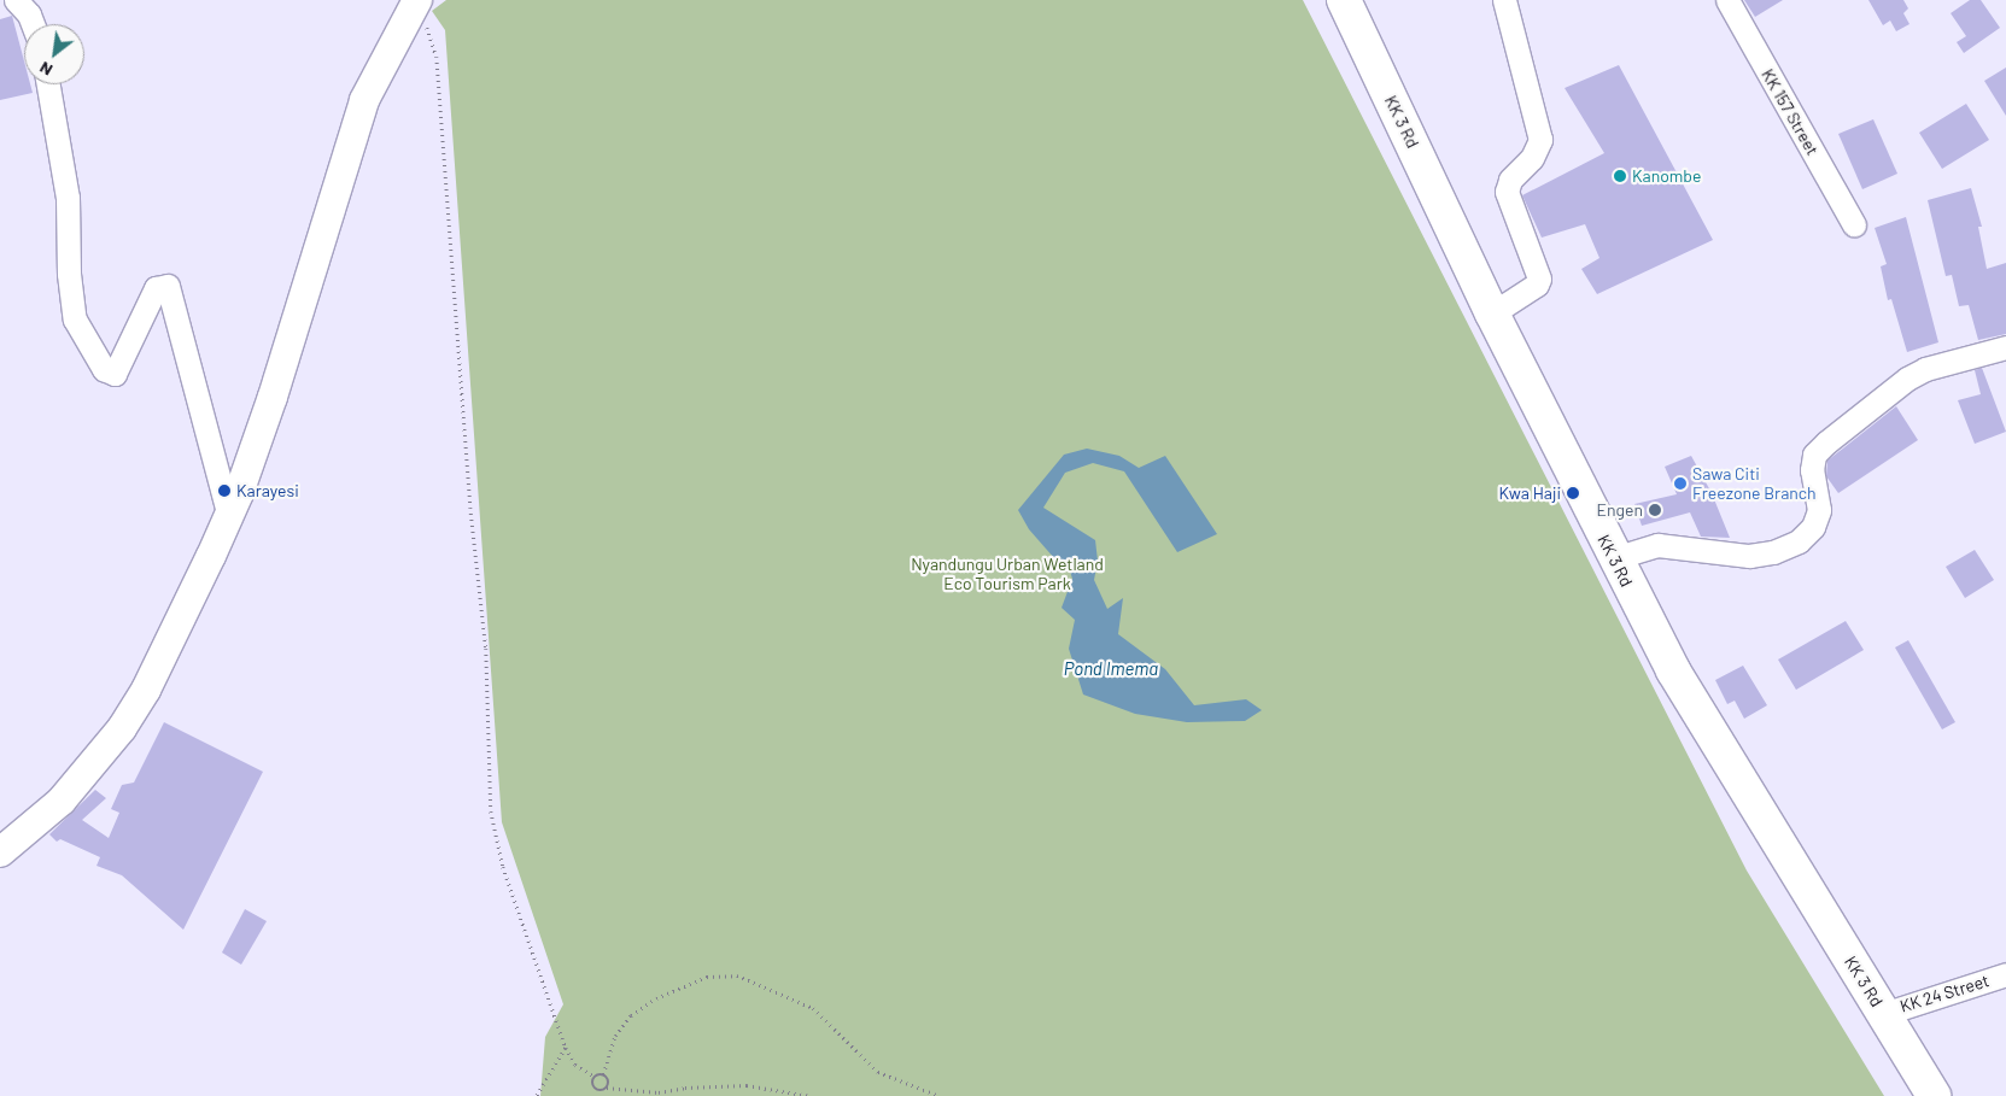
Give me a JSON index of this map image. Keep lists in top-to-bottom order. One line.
{"streets":{"highway":["KK 3 Rd"],"street":["KK 157 Street","KK 24 Street"]},"crossings":[["KK 3 Rd","KK 24 Street"]],"water":["Pond Imema"],"parks":["Nyandungu Urban Wetland Eco Tourism Park"],"places":["Kanombe","Sawa Citi Freezone Branch","Karayesi","Kwa Haji","Engen"],"north":"bottom left"}
